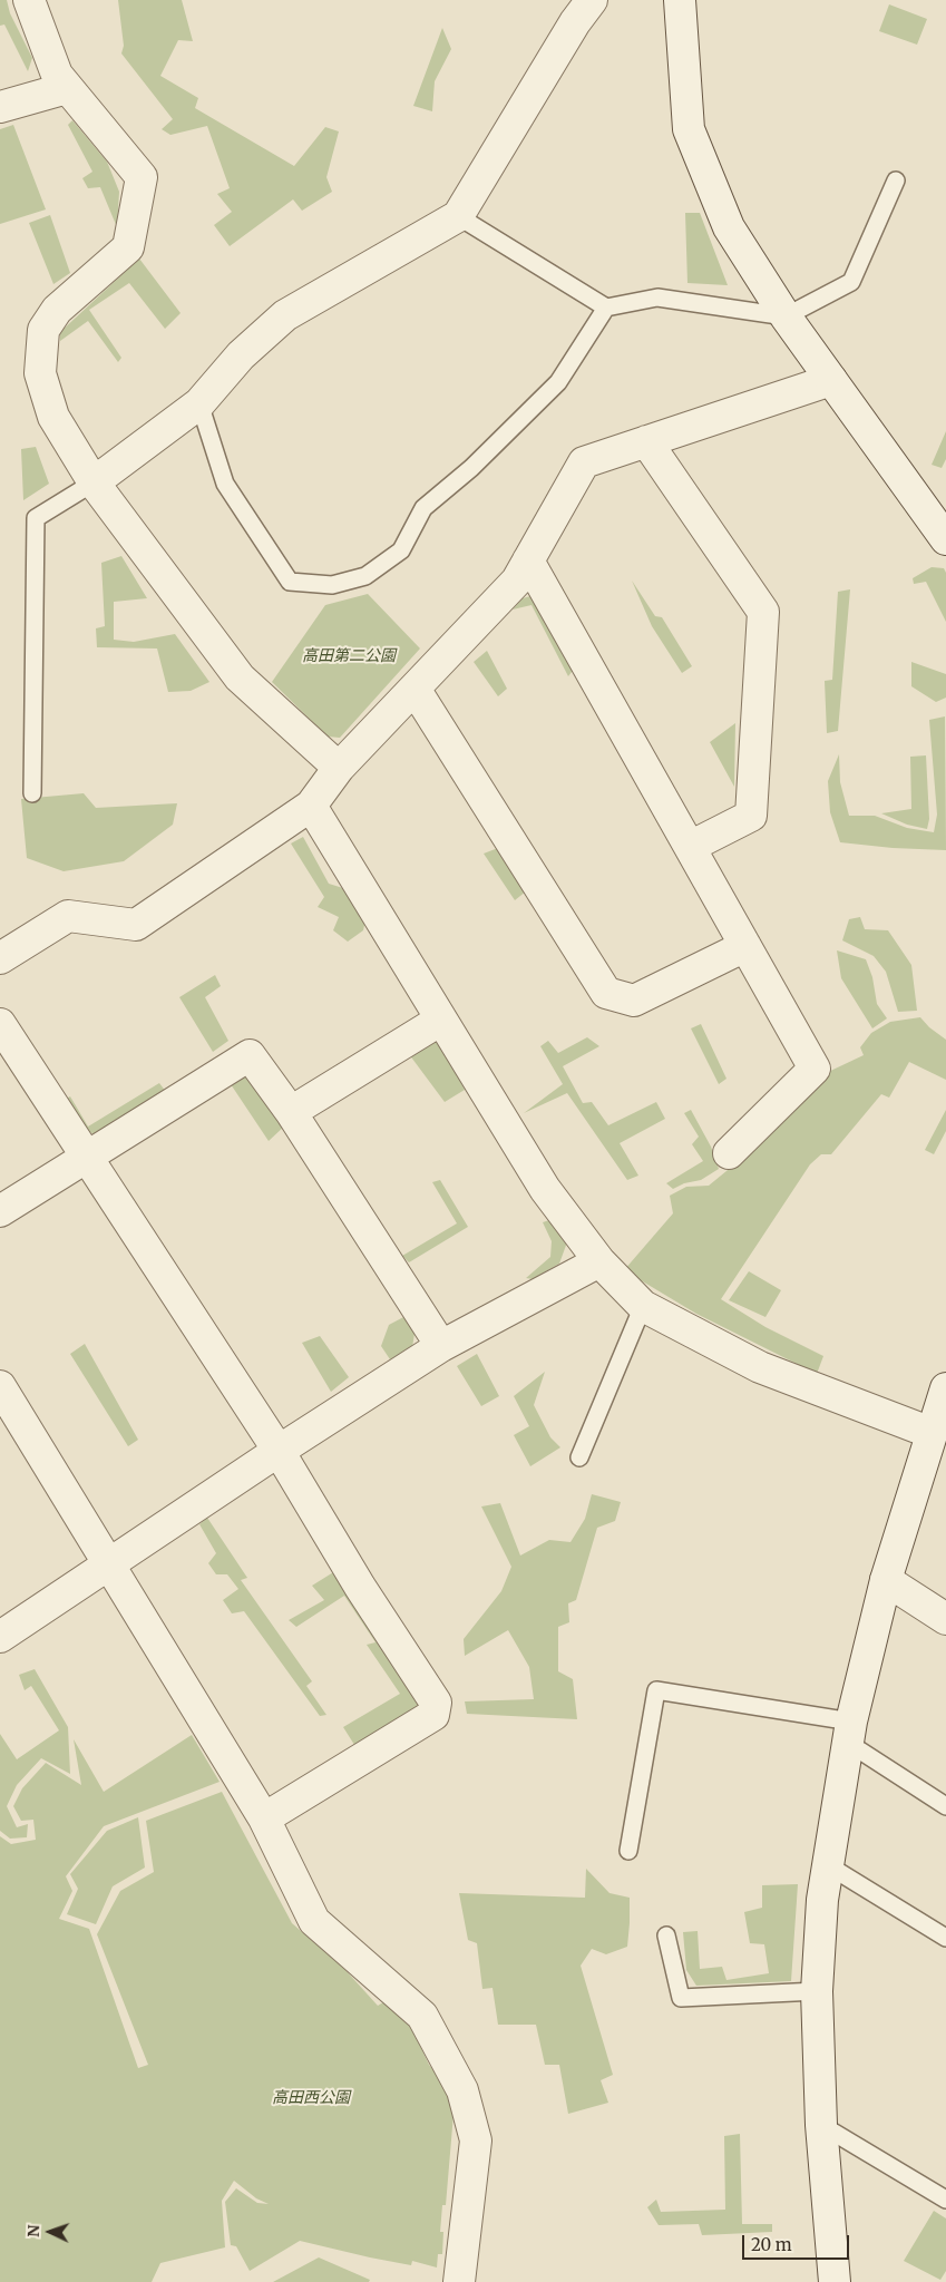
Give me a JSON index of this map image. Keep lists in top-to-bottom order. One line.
{"parks":["高田第二公園","高田西公園"],"scale_bar":"20 m","north":"left"}
